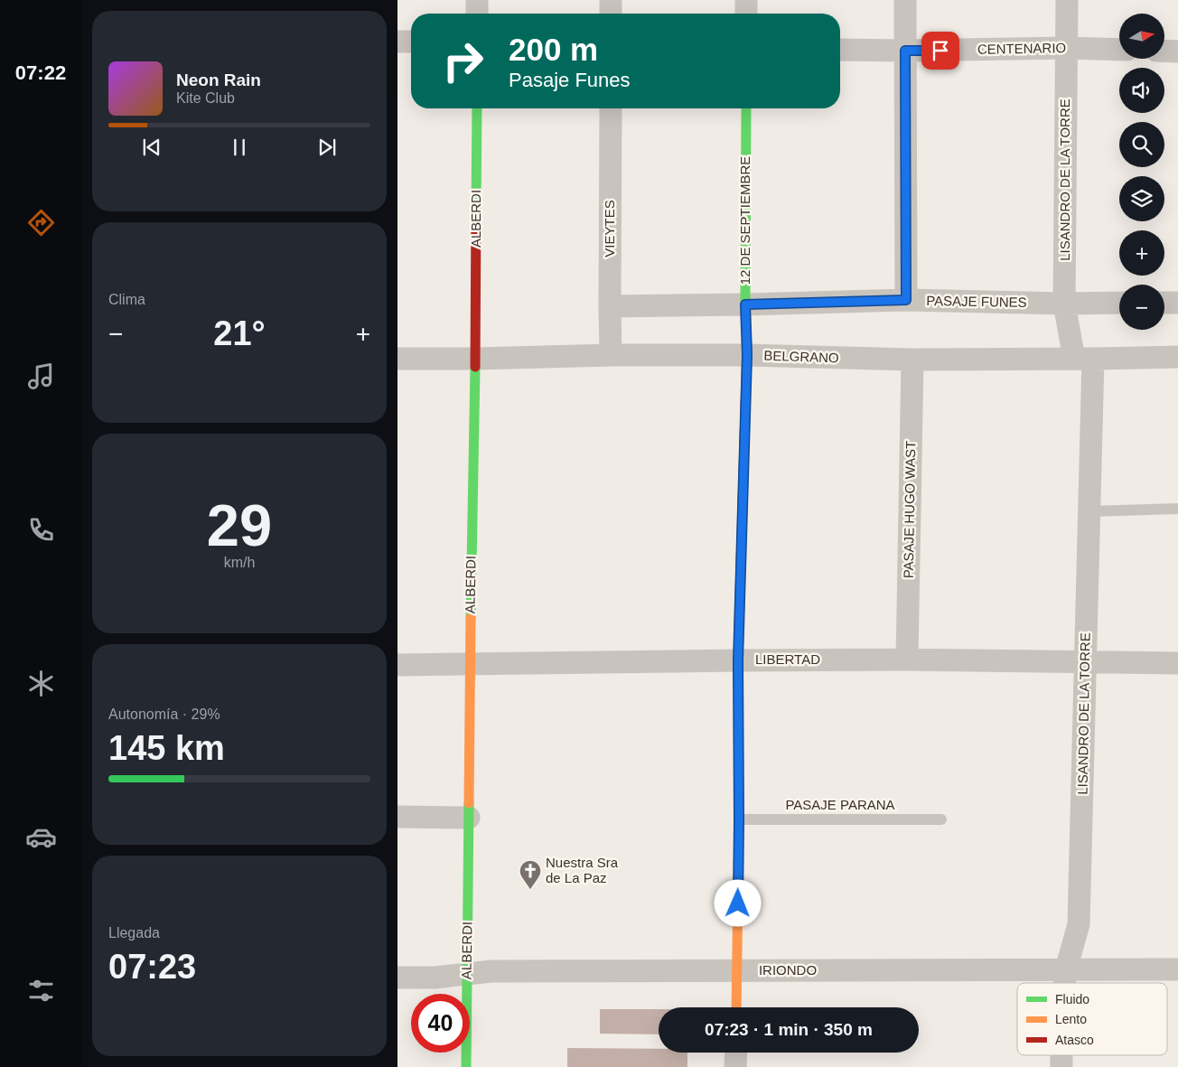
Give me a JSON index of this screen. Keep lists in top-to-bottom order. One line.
{"streets":{"street":["CENTENARIO","LISANDRO DE LA TORRE","ALBERDI","12 DE SEPTIEMBRE","VIEYTES","PASAJE FUNES","BELGRANO","PASAJE HUGO WAST","LIBERTAD","IRIONDO"],"lane":["PASAJE PARANA"]},"crossings":[["CENTENARIO","LISANDRO DE LA TORRE"],["LISANDRO DE LA TORRE","PASAJE FUNES"],["LISANDRO DE LA TORRE","BELGRANO"],["LISANDRO DE LA TORRE","LIBERTAD"],["LISANDRO DE LA TORRE","IRIONDO"],["ALBERDI","BELGRANO"],["ALBERDI","LIBERTAD"],["ALBERDI","IRIONDO"],["12 DE SEPTIEMBRE","PASAJE FUNES"],["12 DE SEPTIEMBRE","BELGRANO"],["12 DE SEPTIEMBRE","LIBERTAD"],["12 DE SEPTIEMBRE","PASAJE PARANA"],["12 DE SEPTIEMBRE","IRIONDO"],["VIEYTES","PASAJE FUNES"],["VIEYTES","BELGRANO"],["BELGRANO","PASAJE HUGO WAST"],["PASAJE HUGO WAST","LIBERTAD"]],"places":{"church":["Nuestra Sra de La Paz"]},"legend":["Fluido","Lento","Atasco"],"north":"right","page":{"tabs":"07:22","map_buttons":["+","−"],"turn":["200 m","Pasaje Funes"],"song":["Neon Rain","Kite Club"],"tile":["Clima",["29","km/h"],["Autonomía · 29%","145 km"],["Llegada","07:23"]],"heat":["−","21°","+"],"limit":"40","trip":"07:23 · 1 min · 350 m"}}
